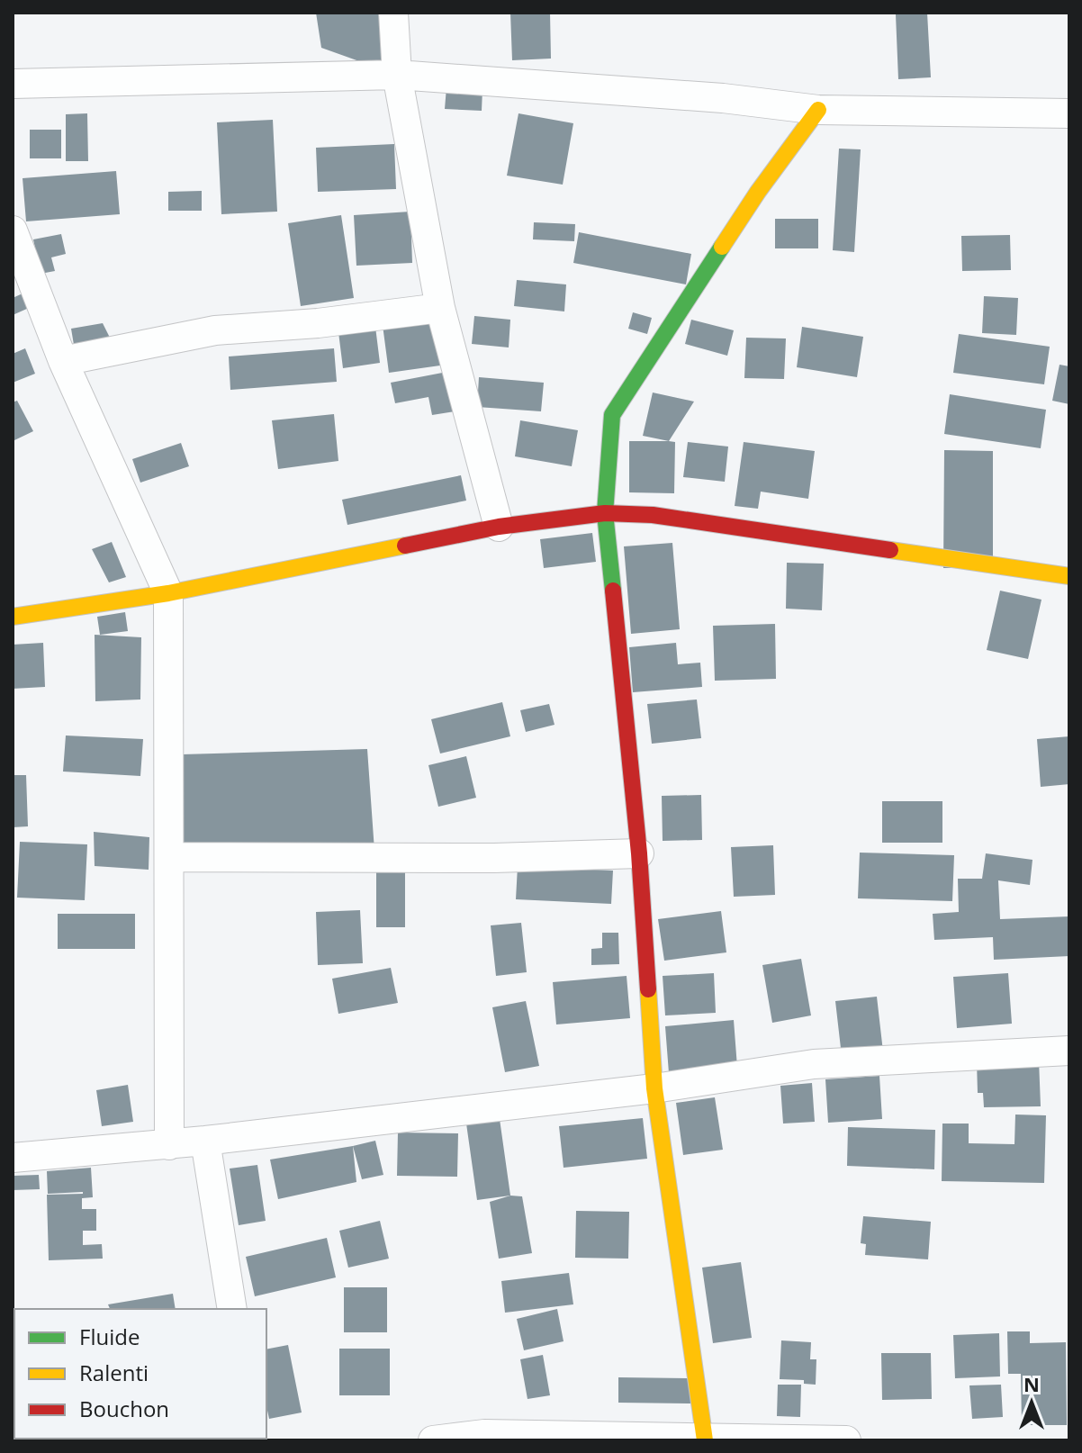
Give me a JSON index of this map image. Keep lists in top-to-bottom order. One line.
{"legend":["Fluide","Ralenti","Bouchon"],"north":"top"}
